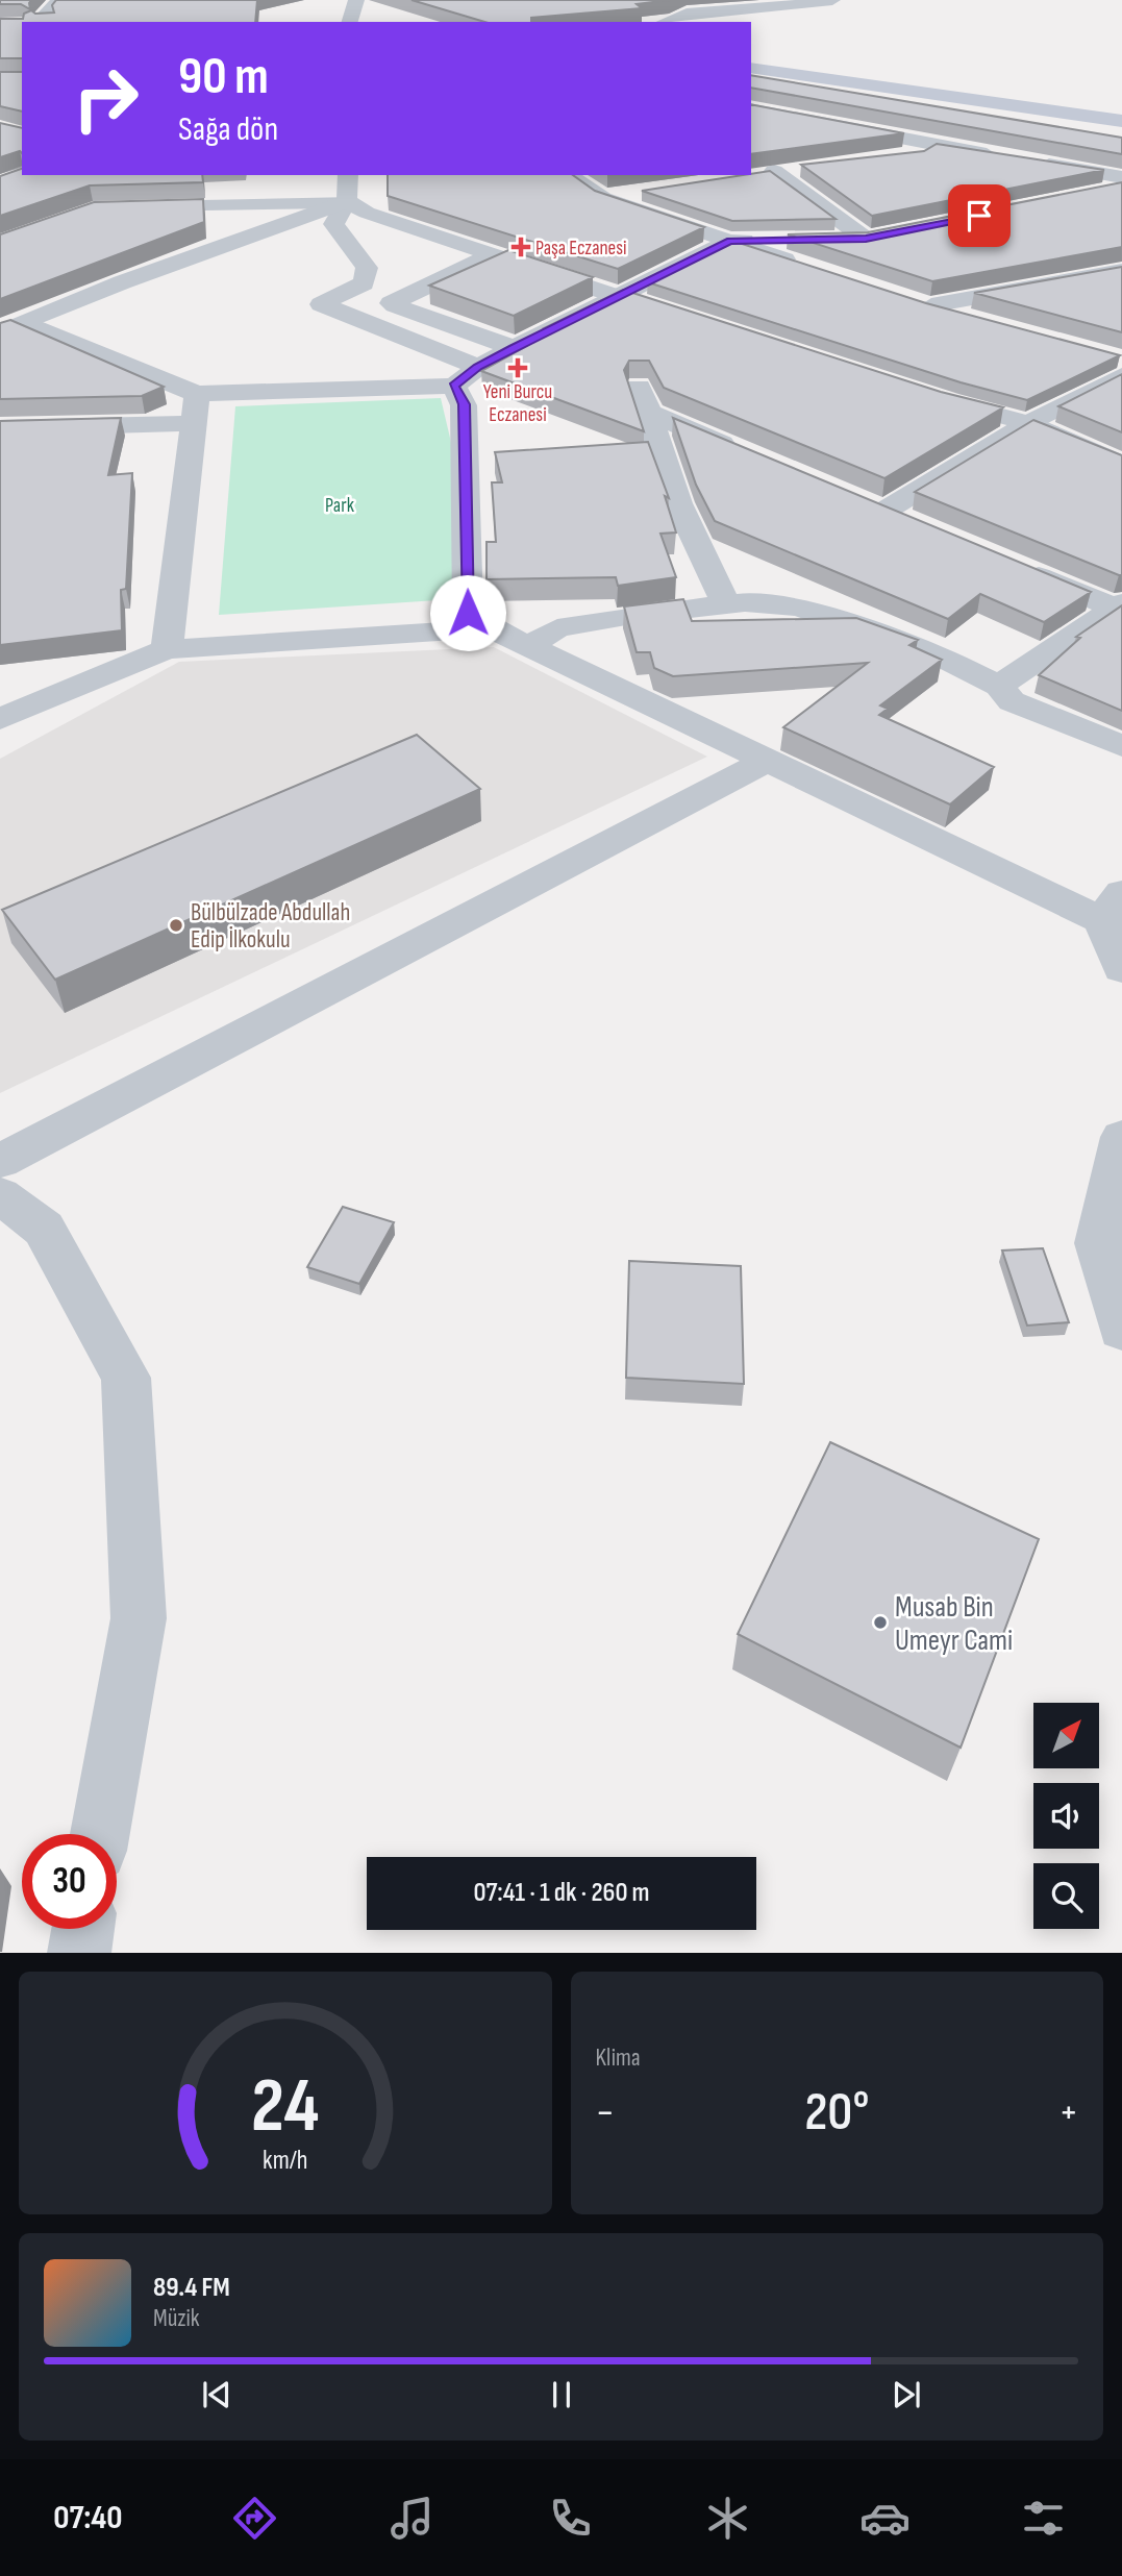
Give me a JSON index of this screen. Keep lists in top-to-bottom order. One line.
{"parks":["Park"],"places":{"health":["Paşa Eczanesi","Yeni Burcu Eczanesi"],"other":["Bülbülzade Abdullah Edip İlkokulu","Musab Bin Umeyr Cami"]},"north":"top right","page":{"turn":["90 m","Sağa dön"],"limit":"30","trip":"07:41 · 1 dk · 260 m","tile":"Klima","heat":["−","20°","+"],"song":["89.4 FM","Müzik"],"tabs":"07:40","gauge":["24","km/h"]}}
